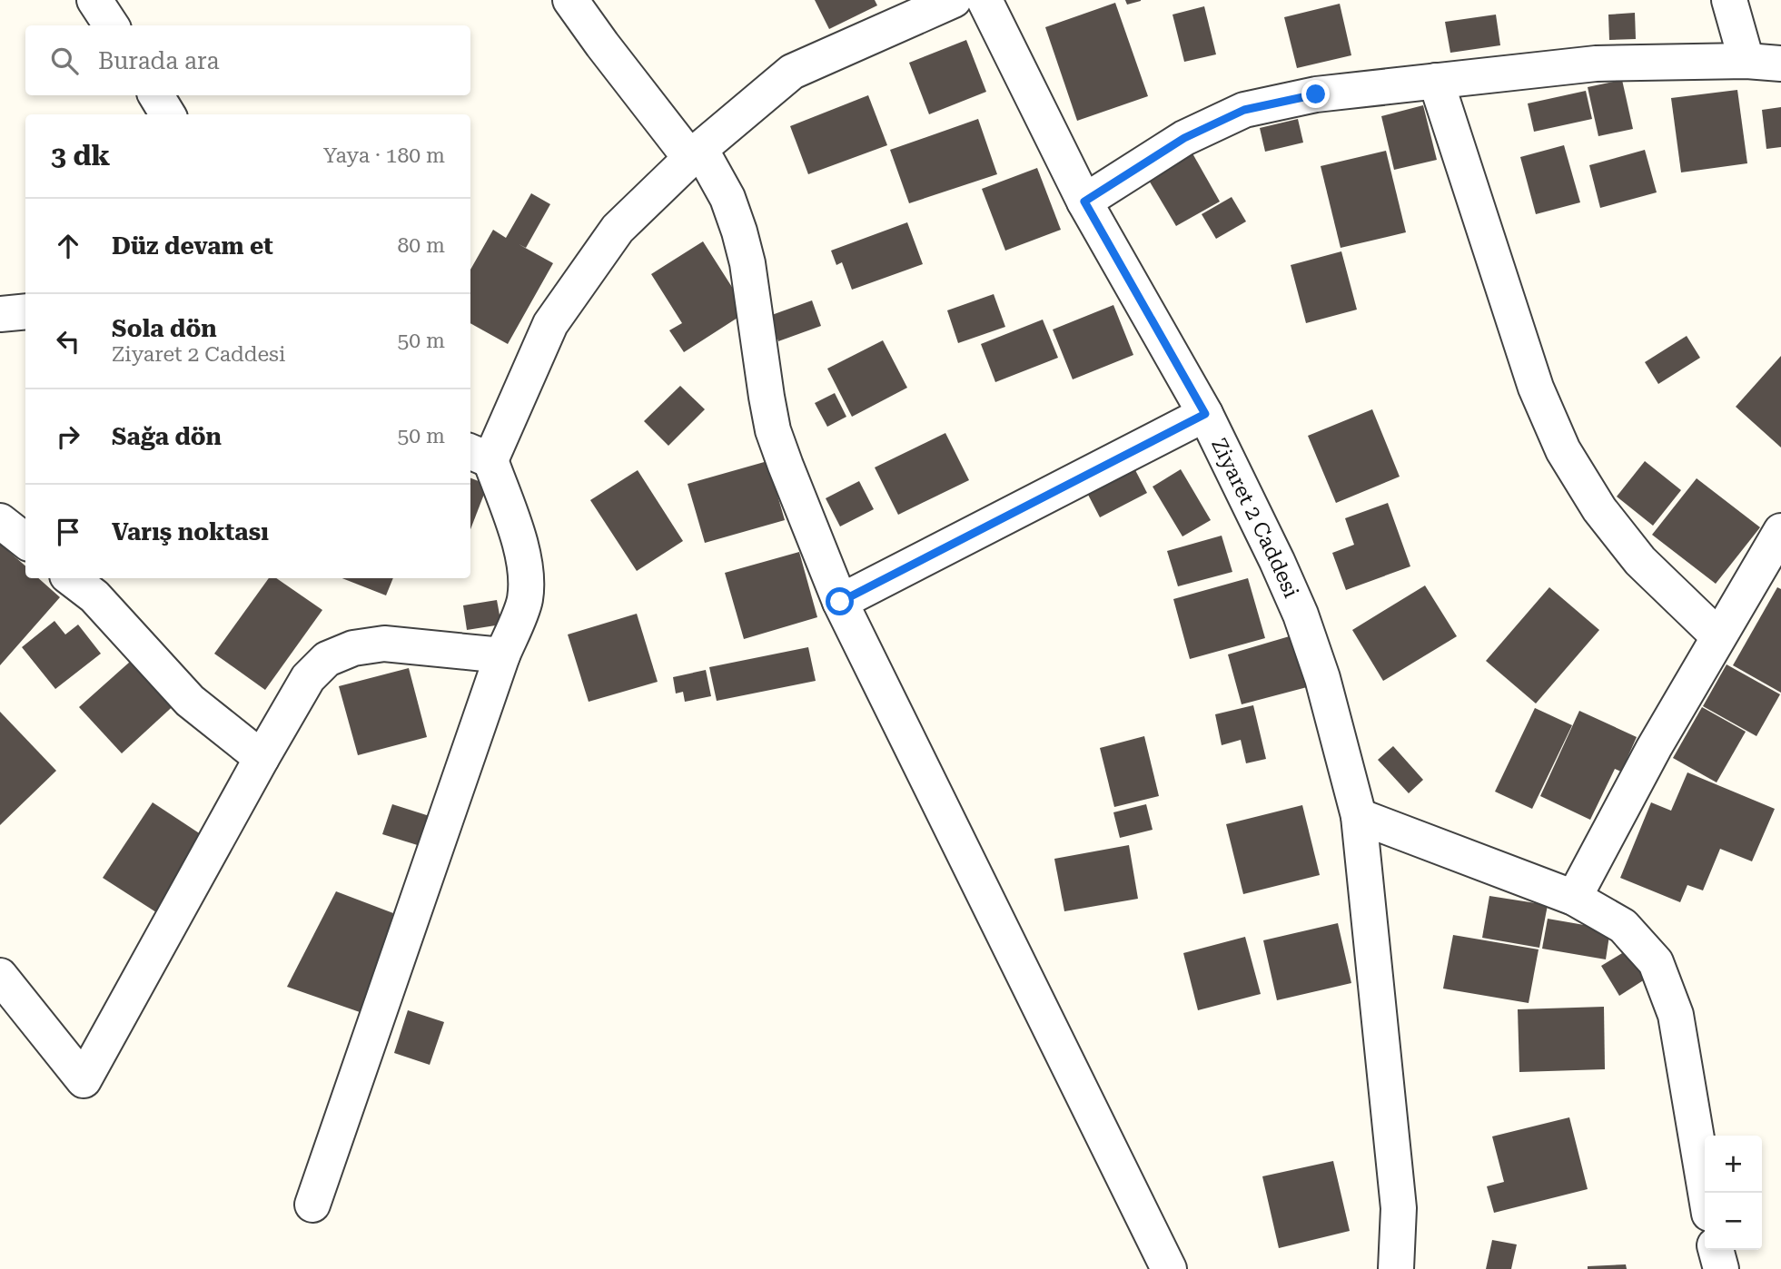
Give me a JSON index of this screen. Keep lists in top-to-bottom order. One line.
{"streets":{"street":["Ziyaret 2 Caddesi"]},"page":{"search":"Burada ara","heading":["3 dk","Yaya · 180 m"],"list":[["Düz devam et","80 m"],["Sola dön","Ziyaret 2 Caddesi","50 m"],["Sağa dön","50 m"],"Varış noktası"],"map_buttons":["+","−"]}}
